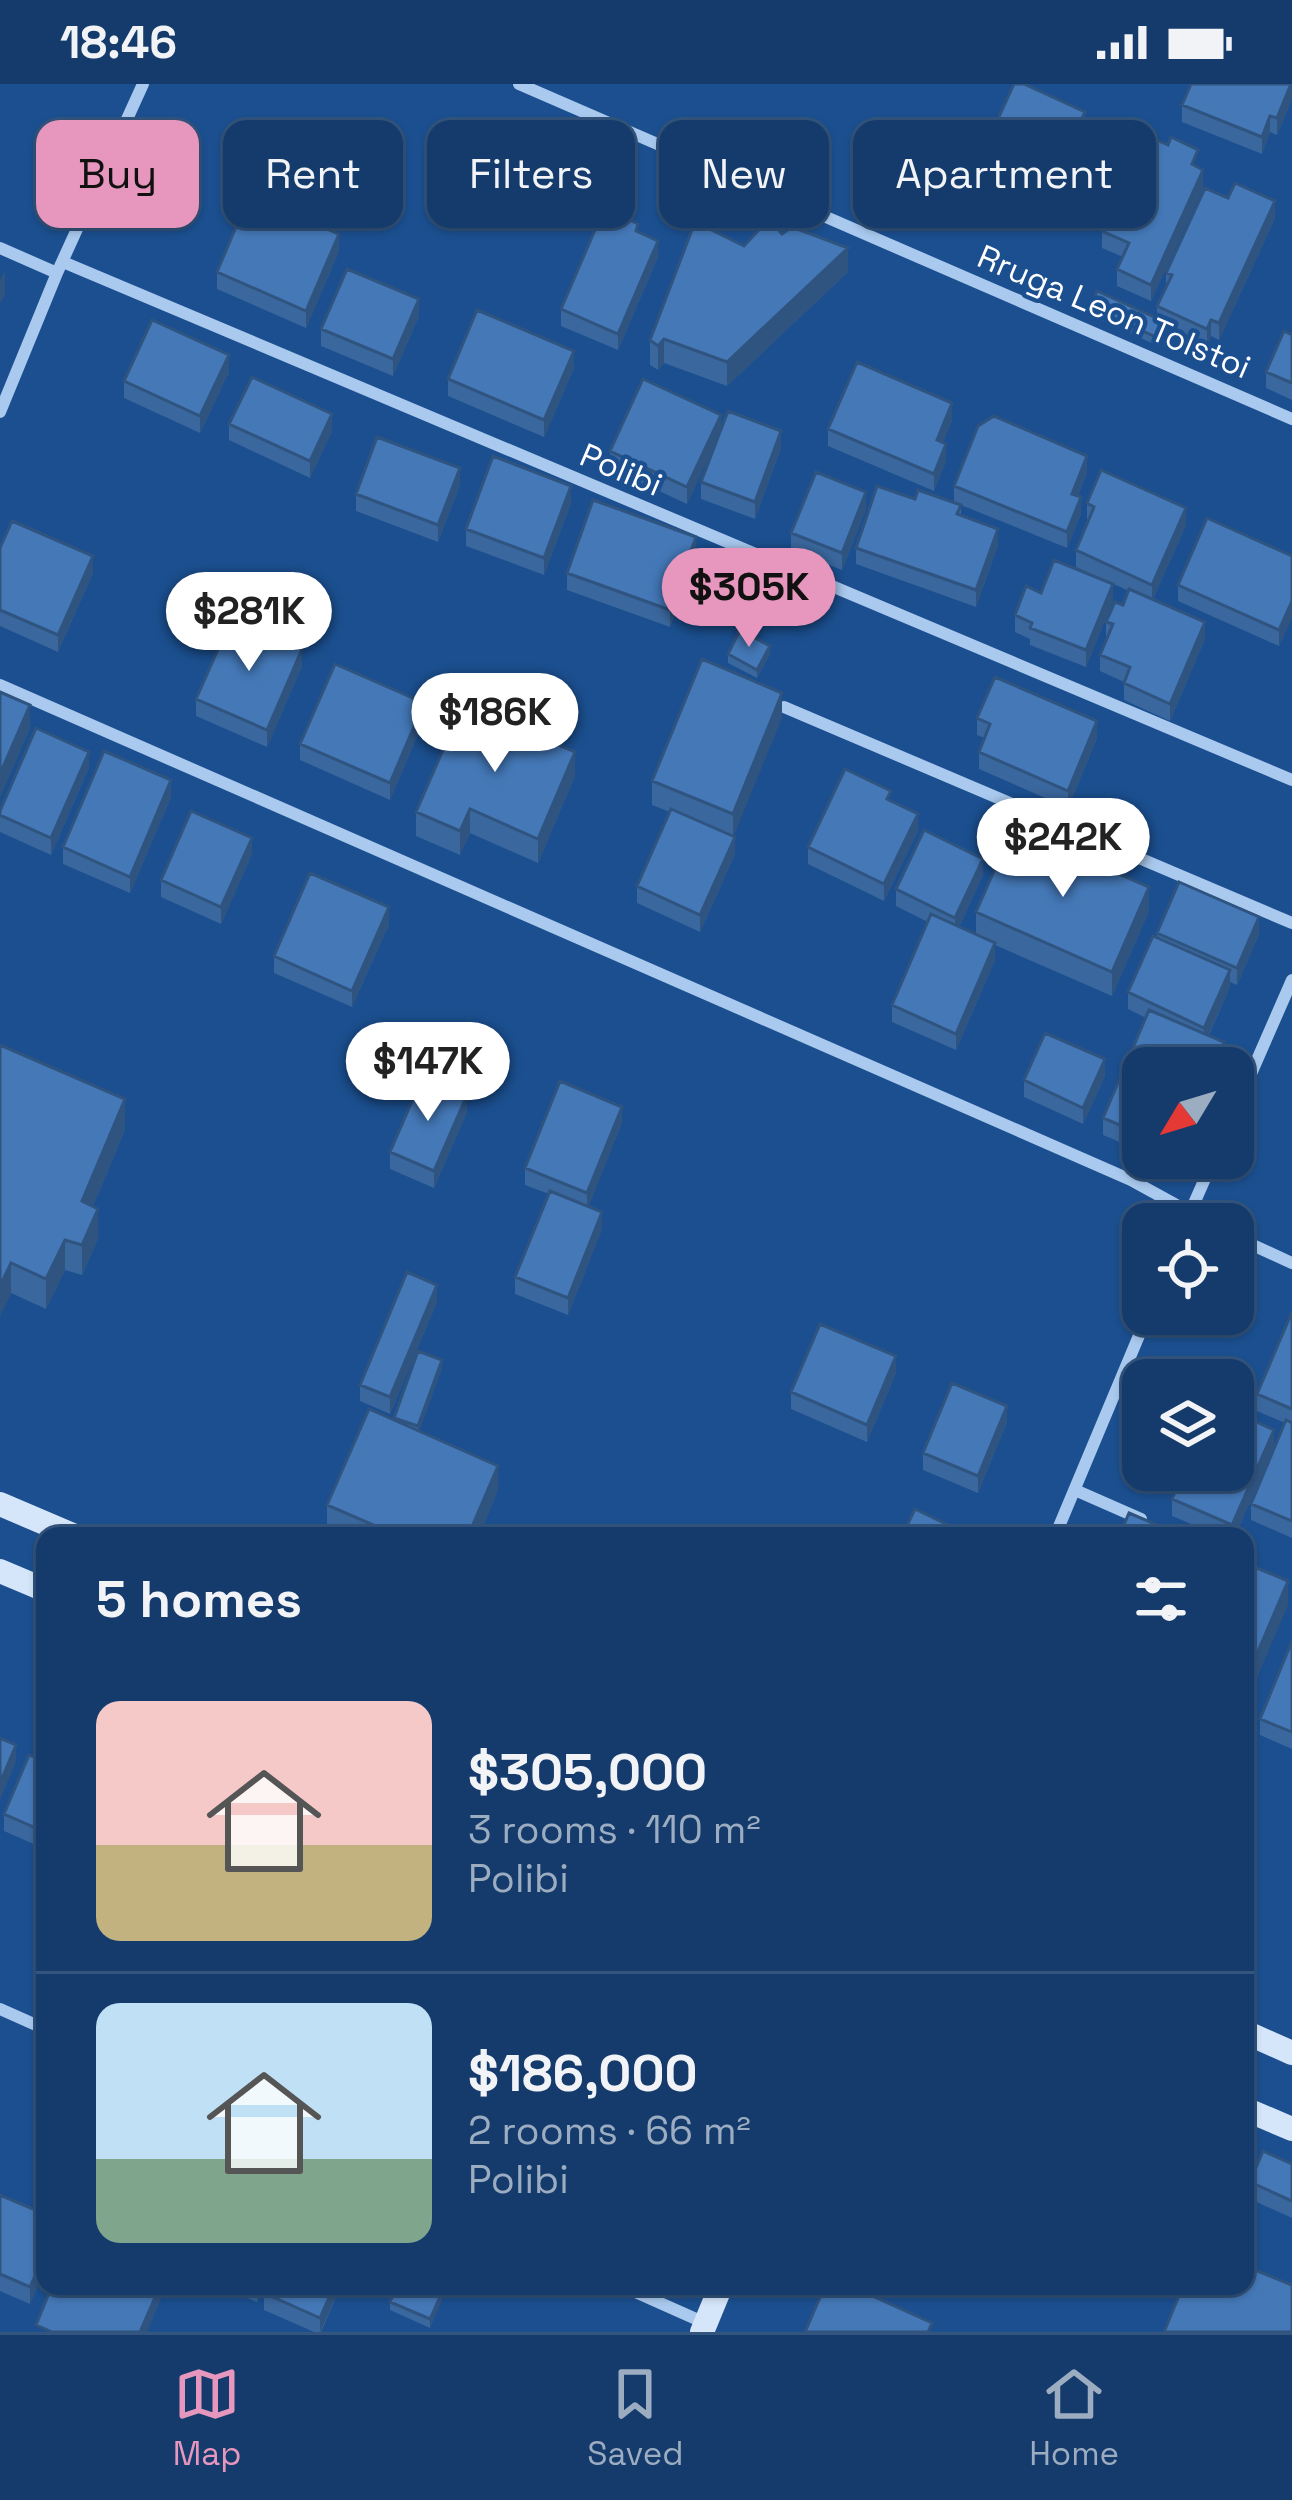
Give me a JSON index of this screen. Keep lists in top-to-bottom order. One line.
{"streets":{"street":["Rruga Leon Tolstoi","Polibi"]},"north":"bottom left","page":{"status":"18:46","chip":["Buy","Rent","Filters","New","Apartment"],"price":["$305K","$281K","$186K","$242K","$147K"],"heading":"5 homes","list":[{"name":"$305,000","note":"3 rooms · 110 m² · Polibi"},{"name":"$186,000","note":"2 rooms · 66 m² · Polibi"}],"tabs":["Map","Saved","Home"]}}
